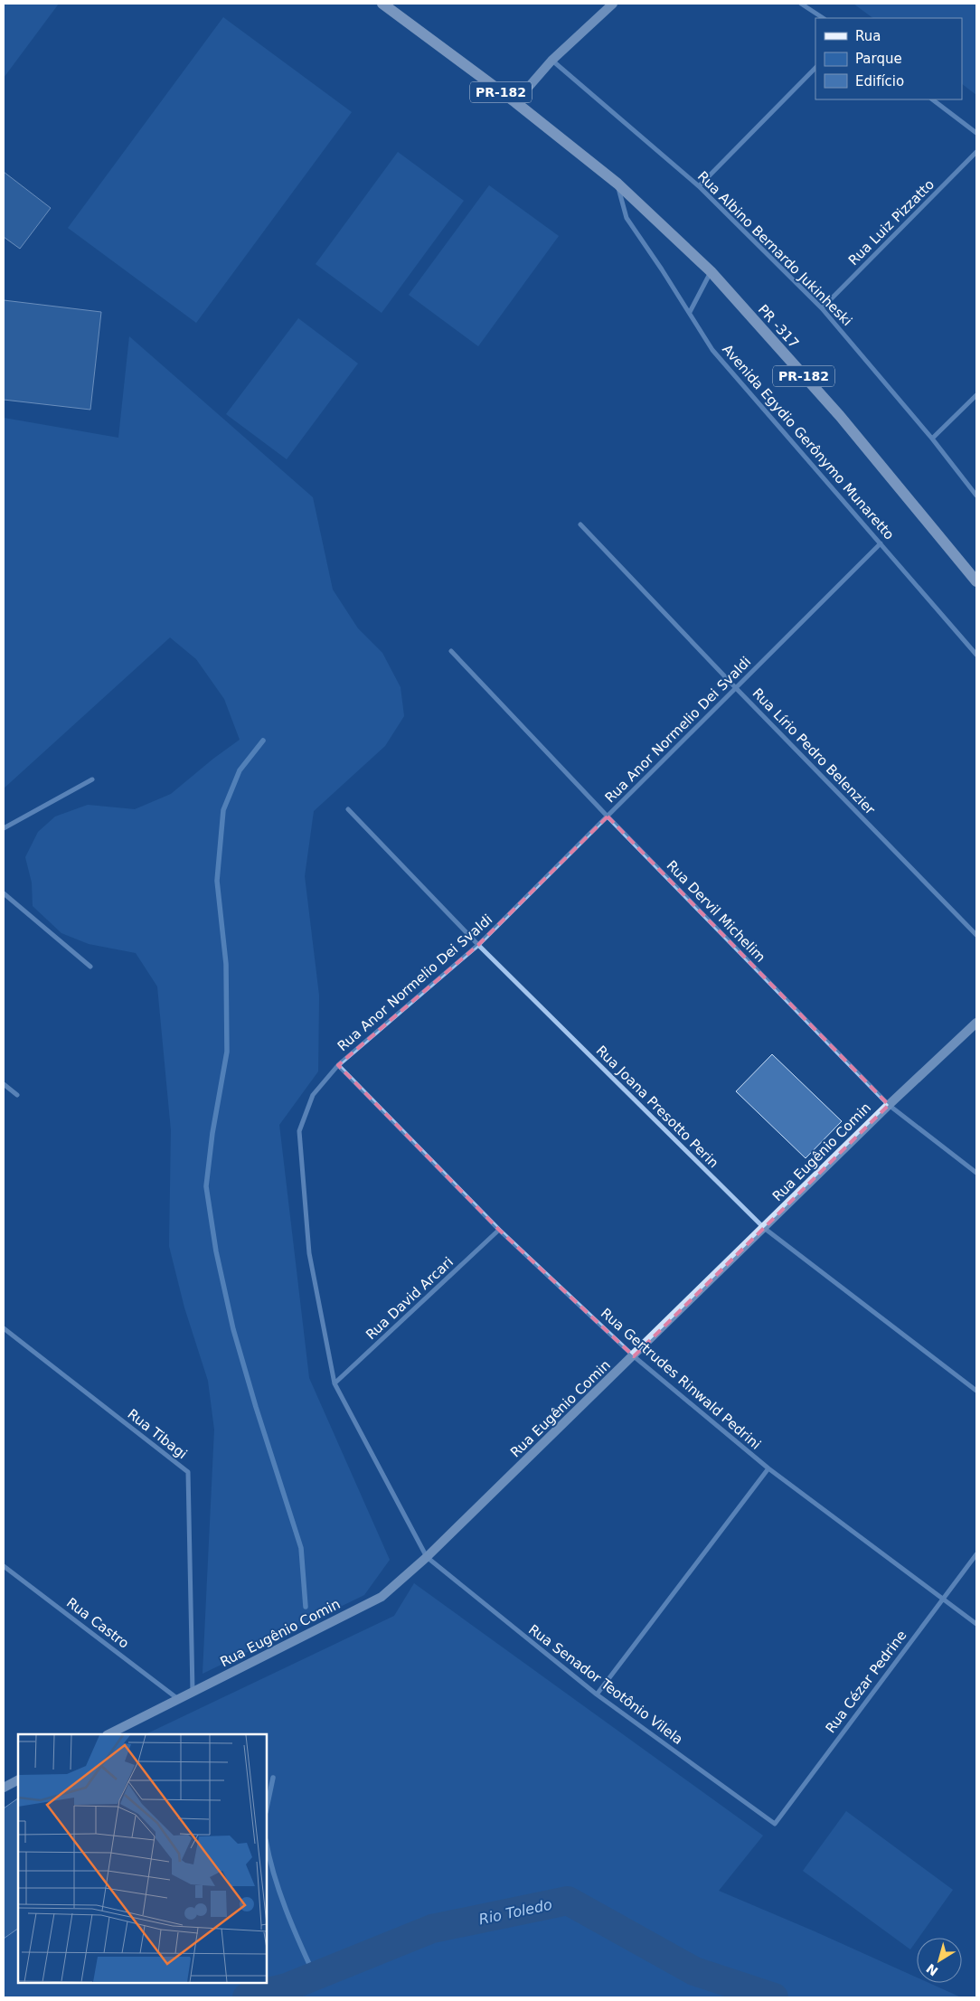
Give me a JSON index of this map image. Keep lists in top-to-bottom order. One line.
{"streets":{"main road":["PR-182","PR -317"],"street":["Rua Luiz Pizzatto","Rua Albino Bernardo Jukinheski","Avenida Egydio Gerônymo Munaretto","Rua Anor Normelio Dei Svaldi","Rua Lírio Pedro Belenzier","Rua Dervil Michelim","Rua Joana Presotto Perin","Rua Eugênio Comin","Rua David Arcari","Rua Gertrudes Rinwald Pedrini","Rua Tibagi","Rua Castro","Rua Cézar Pedrine","Rua Senador Teotônio Vilela"]},"crossings":[["PR-182","PR -317"],["PR-182","Avenida Egydio Gerônymo Munaretto"],["Rua Luiz Pizzatto","Rua Albino Bernardo Jukinheski"],["PR -317","Avenida Egydio Gerônymo Munaretto"],["Avenida Egydio Gerônymo Munaretto","Rua Anor Normelio Dei Svaldi"],["Rua Anor Normelio Dei Svaldi","Rua Lírio Pedro Belenzier"],["Rua Anor Normelio Dei Svaldi","Rua Dervil Michelim"],["Rua Anor Normelio Dei Svaldi","Rua Joana Presotto Perin"],["Rua Anor Normelio Dei Svaldi","Rua Eugênio Comin"],["Rua Anor Normelio Dei Svaldi","Rua David Arcari"],["Rua Anor Normelio Dei Svaldi","Rua Gertrudes Rinwald Pedrini"],["Rua Anor Normelio Dei Svaldi","Rua Senador Teotônio Vilela"],["Rua Dervil Michelim","Rua Eugênio Comin"],["Rua Joana Presotto Perin","Rua Eugênio Comin"],["Rua Eugênio Comin","Rua Gertrudes Rinwald Pedrini"],["Rua Eugênio Comin","Rua Tibagi"],["Rua Eugênio Comin","Rua Castro"],["Rua Eugênio Comin","Rua Senador Teotônio Vilela"],["Rua David Arcari","Rua Gertrudes Rinwald Pedrini"],["Rua Gertrudes Rinwald Pedrini","Rua Cézar Pedrine"],["Rua Cézar Pedrine","Rua Senador Teotônio Vilela"]],"water":["Rio Toledo"],"legend":["Rua","Parque","Edifício"],"north":"bottom left"}
